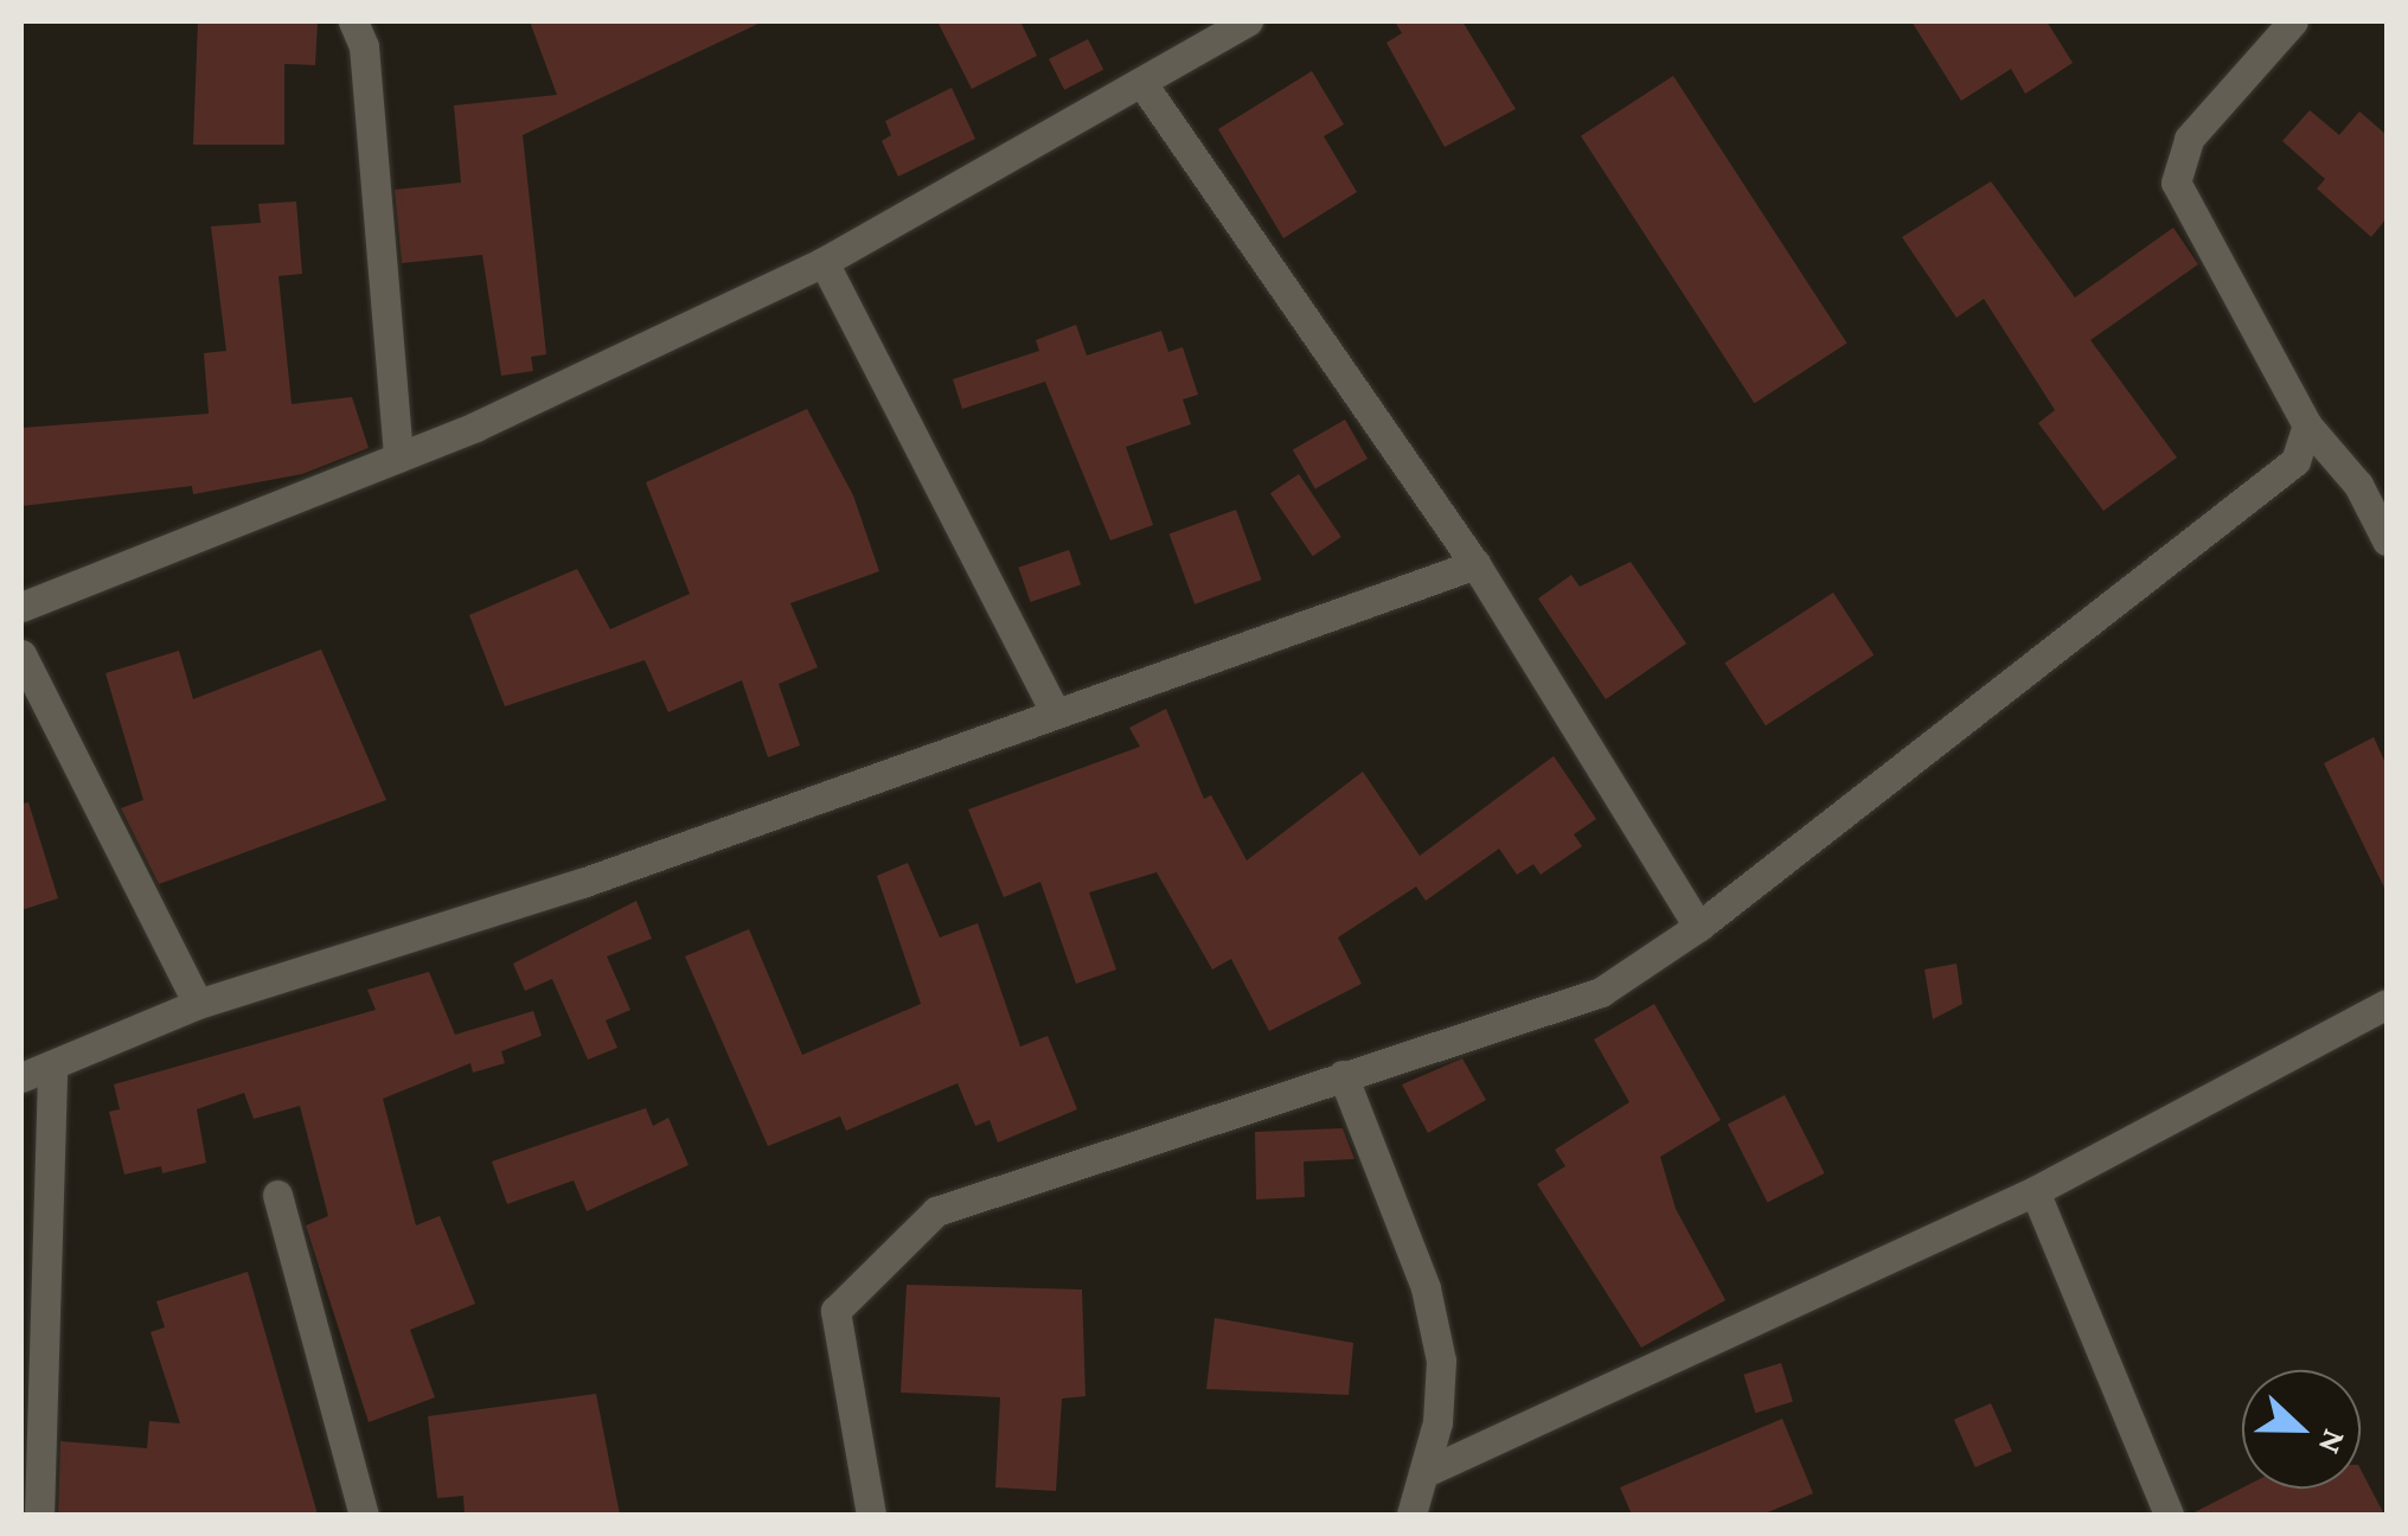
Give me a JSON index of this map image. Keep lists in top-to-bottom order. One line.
{"north":"right"}
